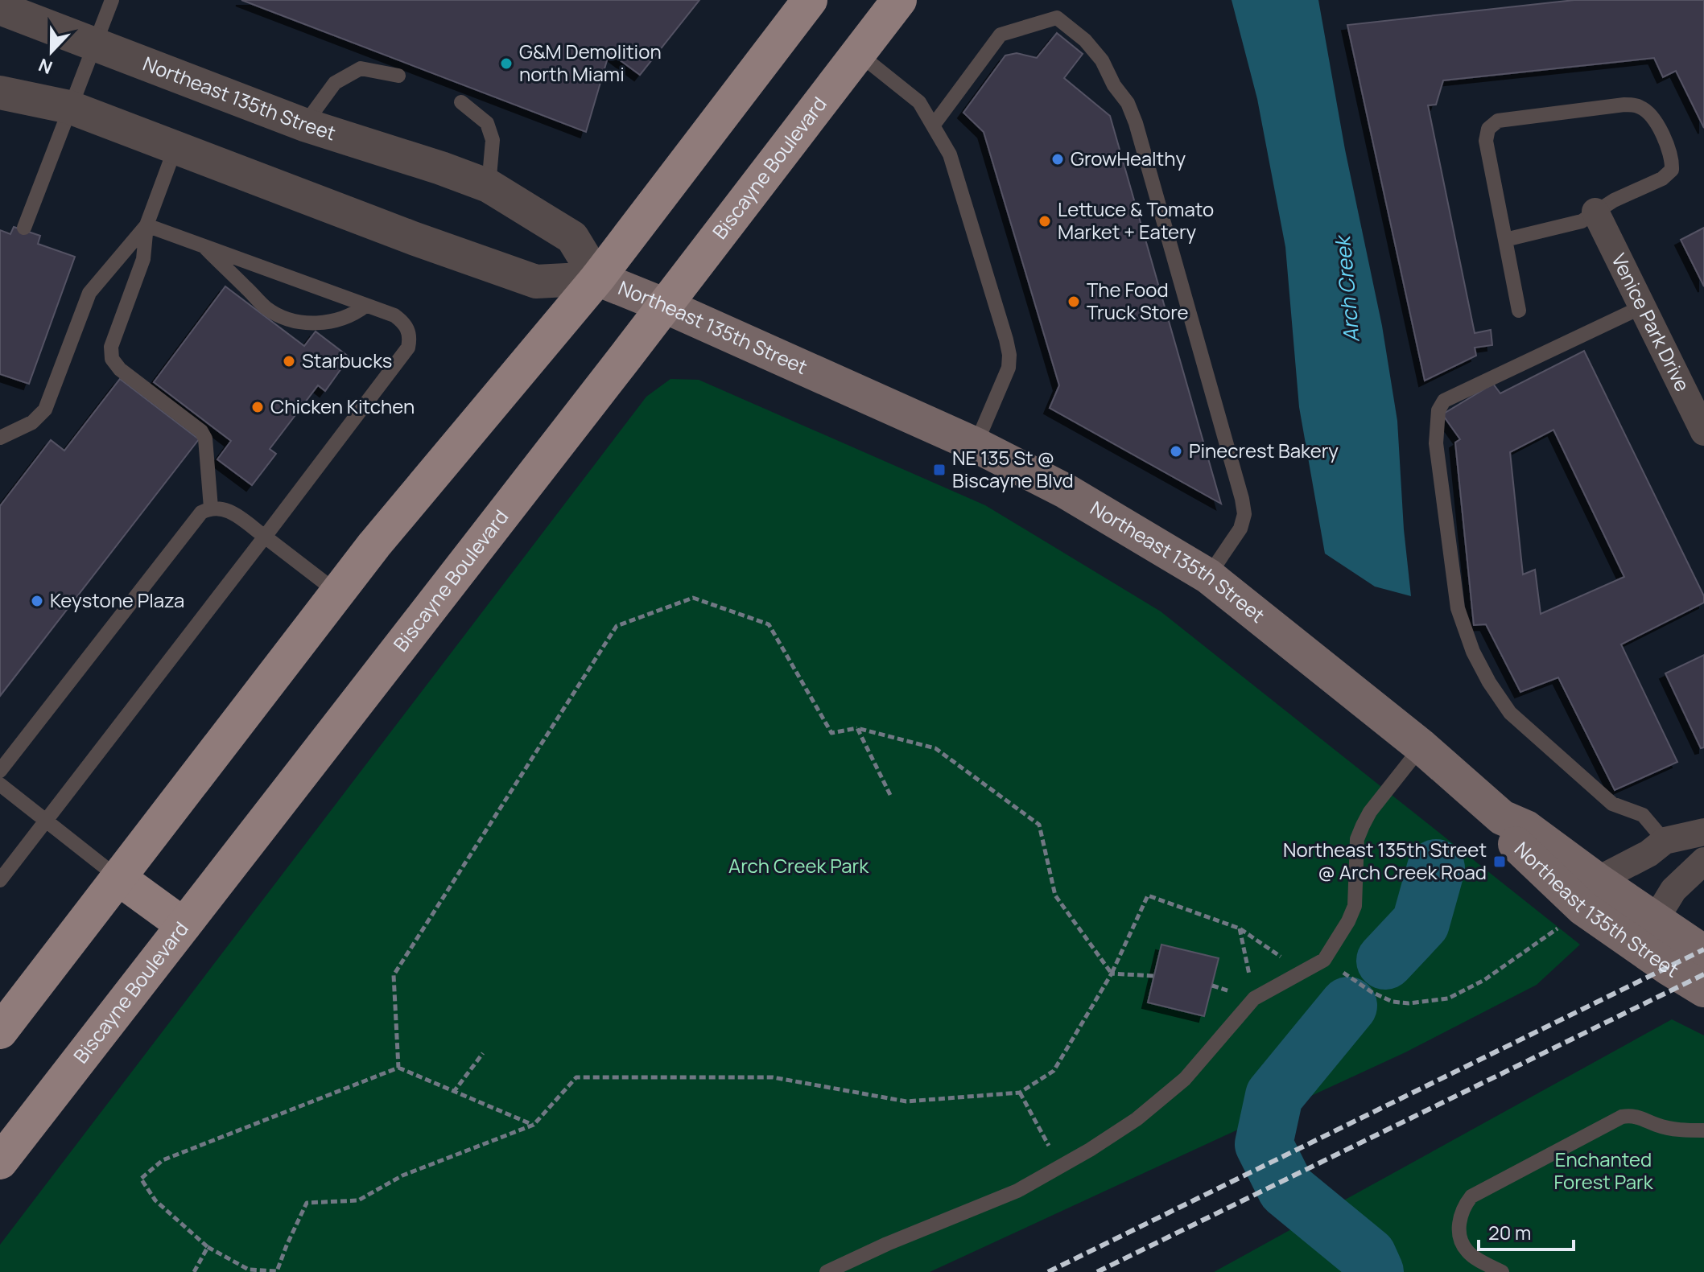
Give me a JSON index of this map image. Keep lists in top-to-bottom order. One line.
{"streets":{"main road":["Northeast 135th Street","Biscayne Boulevard"],"street":["Venice Park Drive"]},"crossings":[["Northeast 135th Street","Biscayne Boulevard"]],"water":["Arch Creek"],"parks":["Arch Creek Park","Enchanted Forest Park"],"places":{"other":["G&M Demolition north Miami","GrowHealthy","Lettuce & Tomato Market + Eatery","The Food Truck Store","Starbucks","Chicken Kitchen","Pinecrest Bakery","Keystone Plaza"],"transit":["NE 135 St @ Biscayne Blvd","Northeast 135th Street @ Arch Creek Road"]},"scale_bar":"20 m","north":"bottom"}
